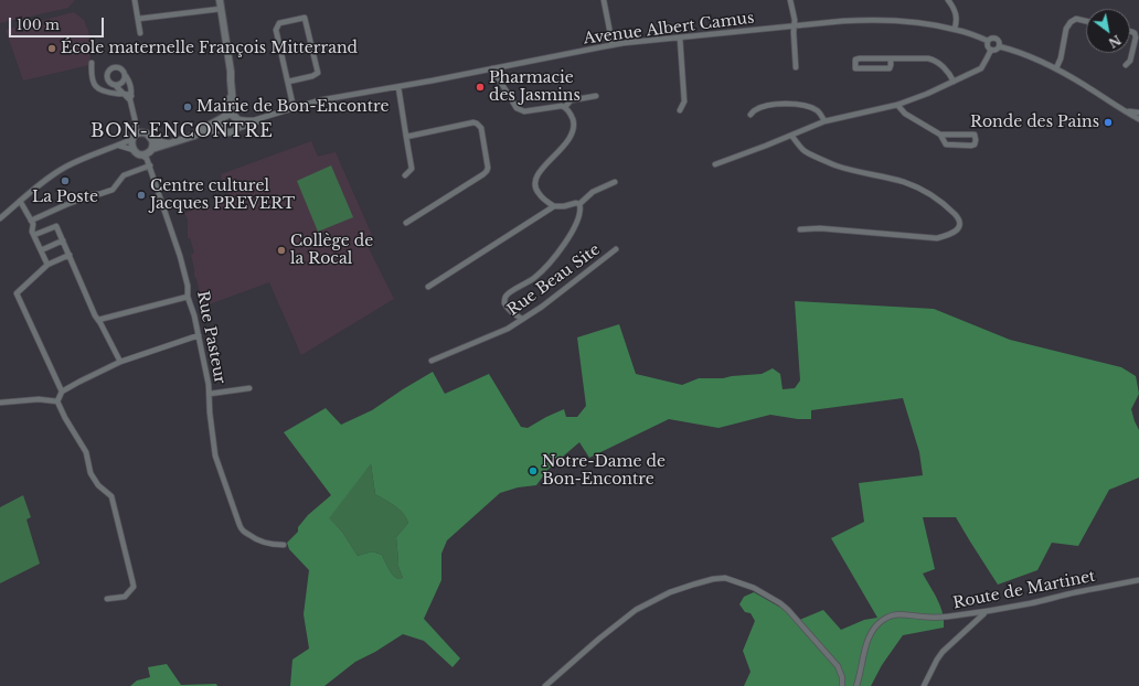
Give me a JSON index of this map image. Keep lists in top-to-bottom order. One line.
{"streets":{"street":["Avenue Albert Camus","Rue Beau Site","Rue Pasteur","Route de Martinet"]},"districts":["BON-ENCONTRE"],"places":["École maternelle François Mitterrand","Pharmacie des Jasmins","Mairie de Bon-Encontre","Ronde des Pains","La Poste","Centre culturel Jacques PREVERT","Collège de la Rocal","Notre-Dame de Bon-Encontre"],"scale_bar":"100 m","north":"bottom right"}
